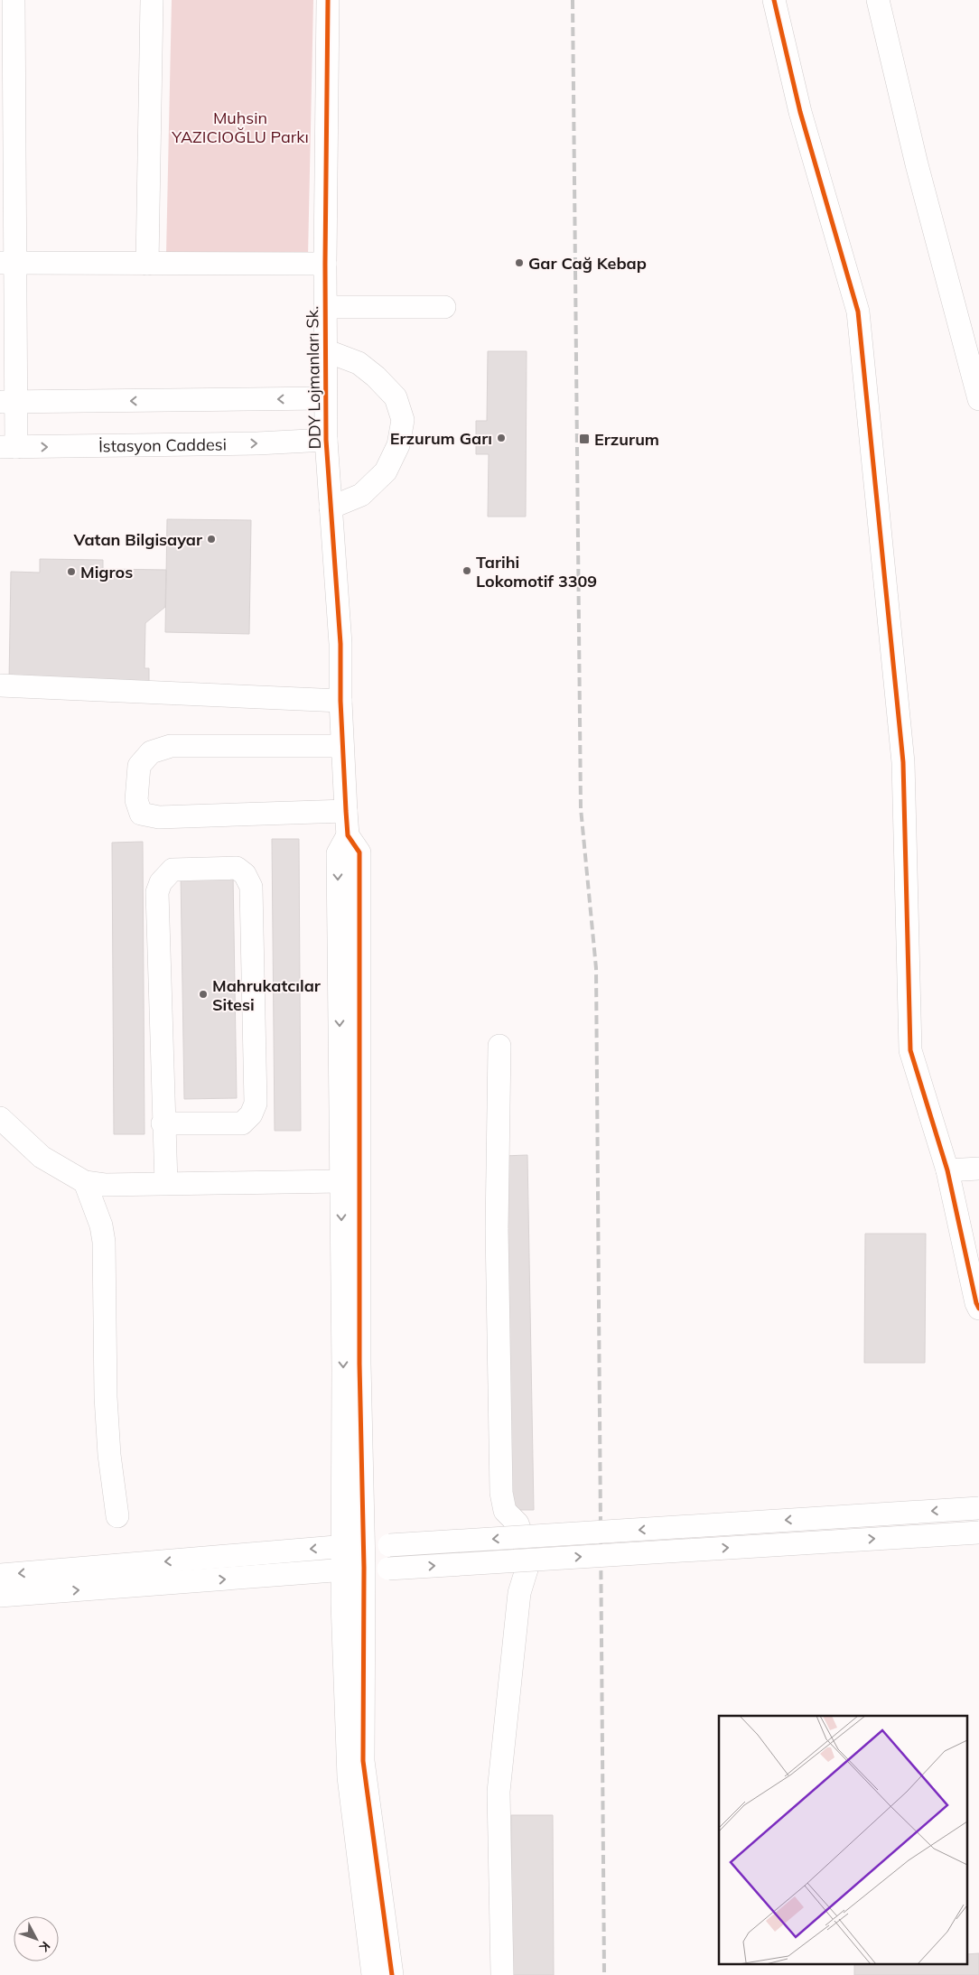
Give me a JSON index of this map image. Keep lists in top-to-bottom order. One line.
{"streets":{"street":["DDY Lojmanları Sk.","İstasyon Caddesi"]},"crossings":[["DDY Lojmanları Sk.","İstasyon Caddesi"]],"parks":["Muhsin YAZICIOĞLU Parkı"],"places":{"other":["Gar Cağ Kebap","Erzurum Garı","Vatan Bilgisayar","Tarihi Lokomotif 3309","Migros","Mahrukatcılar Sitesi"],"transit":["Erzurum"]},"north":"bottom right"}
